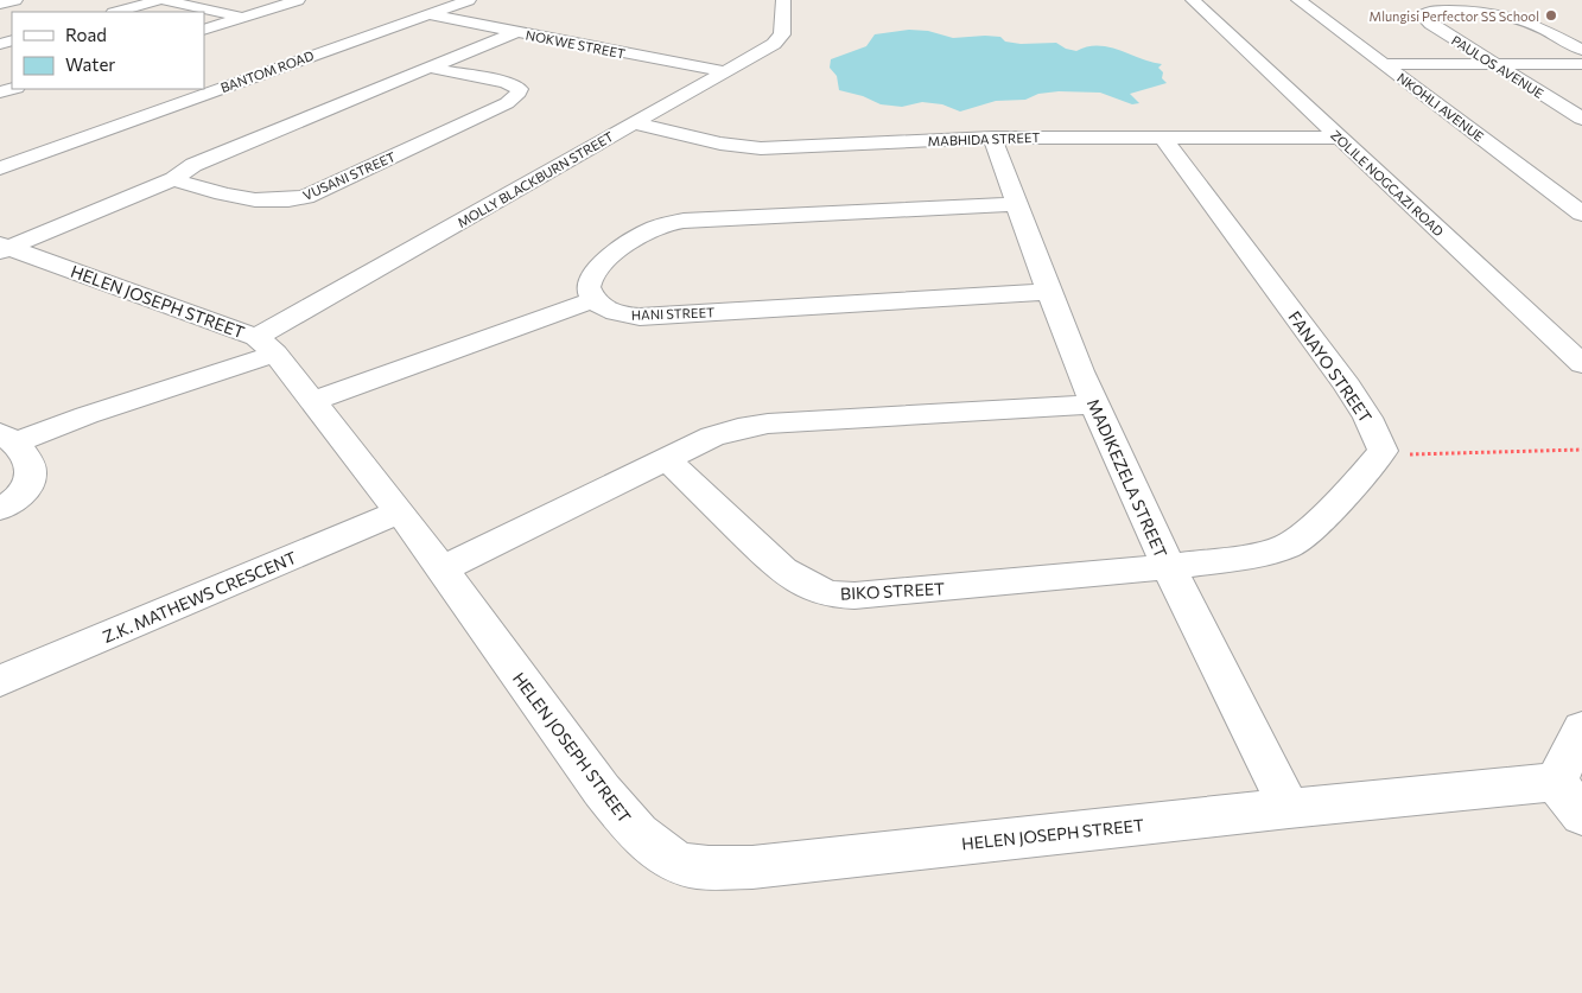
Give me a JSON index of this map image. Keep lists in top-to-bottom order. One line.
{"streets":{"street":["NOKWE STREET","PAULOS AVENUE","BANTOM ROAD","NKOHLI AVENUE","MABHIDA STREET","VUSANI STREET","MOLLY BLACKBURN STREET","ZOLILE NOGCAZI ROAD","HELEN JOSEPH STREET","HANI STREET","FANAYO STREET","MADIKEZELA STREET","BIKO STREET","Z.K. MATHEWS CRESCENT"]},"crossings":[["NOKWE STREET","BANTOM ROAD"],["NOKWE STREET","MOLLY BLACKBURN STREET"],["MABHIDA STREET","MOLLY BLACKBURN STREET"],["MABHIDA STREET","ZOLILE NOGCAZI ROAD"],["MABHIDA STREET","FANAYO STREET"],["MABHIDA STREET","MADIKEZELA STREET"],["MOLLY BLACKBURN STREET","HELEN JOSEPH STREET"],["HELEN JOSEPH STREET","MADIKEZELA STREET"],["HELEN JOSEPH STREET","Z.K. MATHEWS CRESCENT"],["HANI STREET","MADIKEZELA STREET"],["MADIKEZELA STREET","BIKO STREET"]],"places":["Mlungisi Perfector SS School"],"legend":["Road","Water"]}
